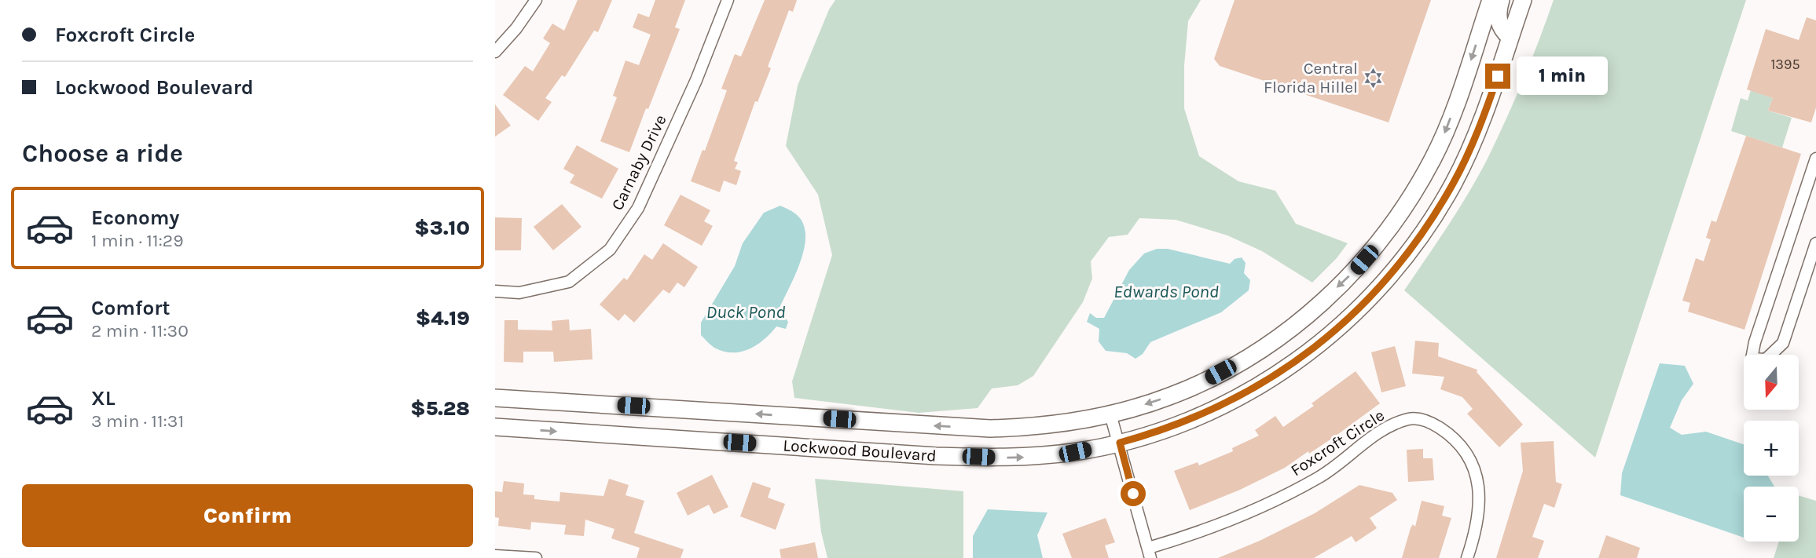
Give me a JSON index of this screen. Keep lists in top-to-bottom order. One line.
{"streets":{"main road":["Lockwood Boulevard"],"street":["Carnaby Drive","Foxcroft Circle"]},"crossings":[["Foxcroft Circle","Lockwood Boulevard"]],"water":["Edwards Pond","Duck Pond"],"places":{"synagogue":["Central Florida Hillel"]},"house_numbers":["1395"],"north":"bottom","page":{"banner":["Foxcroft Circle","Lockwood Boulevard"],"bubble":"1 min","heading":"Choose a ride","list":[{"name":"Economy","note":"1 min · 11:29","value":"$3.10"},{"name":"Comfort","note":"2 min · 11:30","value":"$4.19"},{"name":"XL","note":"3 min · 11:31","value":"$5.28"}],"map_buttons":["+","−"],"buttons":"Confirm"}}
